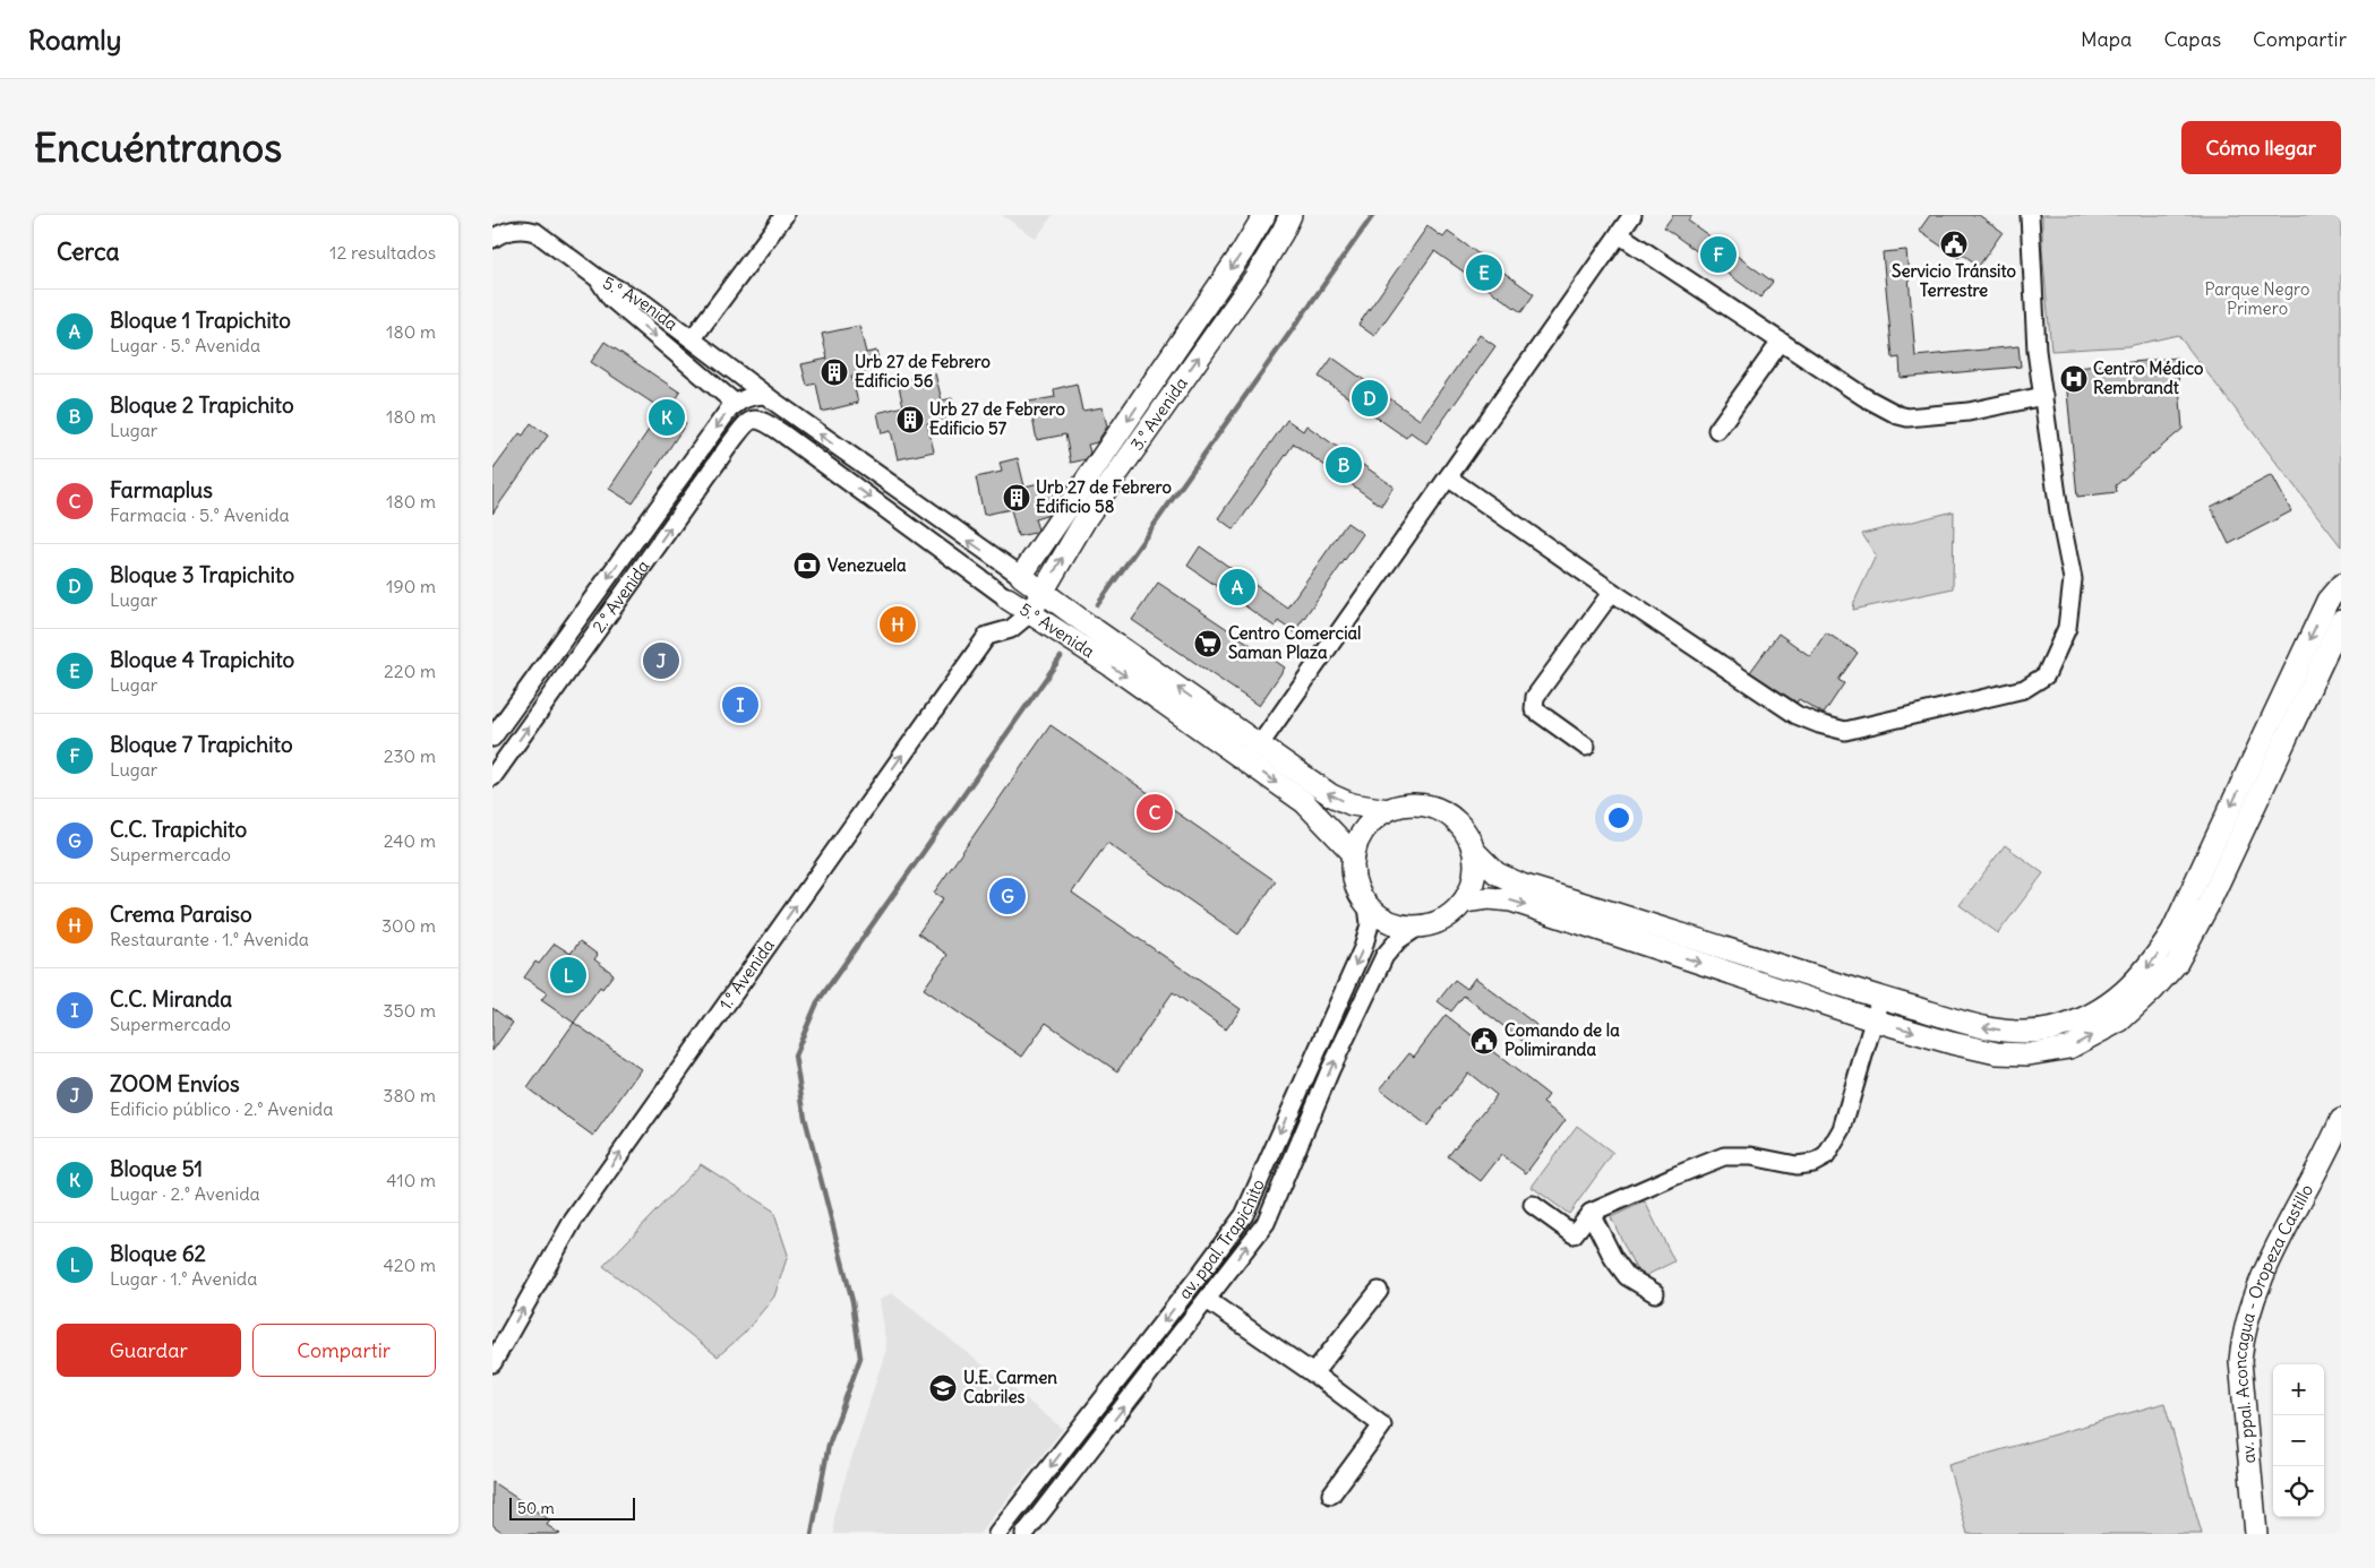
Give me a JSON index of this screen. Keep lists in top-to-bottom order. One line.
{"streets":{"street":["5.° Avenida","3.° Avenida","2.° Avenida","1.° Avenida","av. ppal. Trapichito","av. ppal. Aconcagua - Oropeza Castillo"]},"crossings":[["5.° Avenida","3.° Avenida"],["5.° Avenida","2.° Avenida"],["5.° Avenida","1.° Avenida"],["5.° Avenida","av. ppal. Trapichito"],["3.° Avenida","1.° Avenida"]],"one_way":["1.° Avenida"],"parks":["Parque Negro Primero"],"places":{"public building":["Servicio Tránsito Terrestre","Comando de la Polimiranda"],"building":["Urb 27 de Febrero Edificio 56","Urb 27 de Febrero Edificio 57","Urb 27 de Febrero Edificio 58"],"hospital":["Centro Médico Rembrandt"],"bank":["Venezuela"],"supermarket":["Centro Comercial Saman Plaza"],"school or university":["U.E. Carmen Cabriles"]},"scale_bar":"50 m","page":{"header":"Roamly","nav":["Mapa","Capas","Compartir"],"buttons":["Cómo llegar",["Guardar","Compartir"]],"title":"Encuéntranos","heading":["Cerca","12 resultados"],"pins":["F","E","D","K","B","A","H","J","I","C","G","L"],"list":[{"mark":"A","name":"Bloque 1 Trapichito","note":"Lugar · 5.° Avenida","value":"180 m"},{"mark":"B","name":"Bloque 2 Trapichito","note":"Lugar","value":"180 m"},{"mark":"C","name":"Farmaplus","note":"Farmacia · 5.° Avenida","value":"180 m"},{"mark":"D","name":"Bloque 3 Trapichito","note":"Lugar","value":"190 m"},{"mark":"E","name":"Bloque 4 Trapichito","note":"Lugar","value":"220 m"},{"mark":"F","name":"Bloque 7 Trapichito","note":"Lugar","value":"230 m"},{"mark":"G","name":"C.C. Trapichito","note":"Supermercado","value":"240 m"},{"mark":"H","name":"Crema Paraiso","note":"Restaurante · 1.° Avenida","value":"300 m"},{"mark":"I","name":"C.C. Miranda","note":"Supermercado","value":"350 m"},{"mark":"J","name":"ZOOM Envíos","note":"Edificio público · 2.° Avenida","value":"380 m"},{"mark":"K","name":"Bloque 51","note":"Lugar · 2.° Avenida","value":"410 m"},{"mark":"L","name":"Bloque 62","note":"Lugar · 1.° Avenida","value":"420 m"}],"map_buttons":["+","−"],"scale":"50 m"}}
